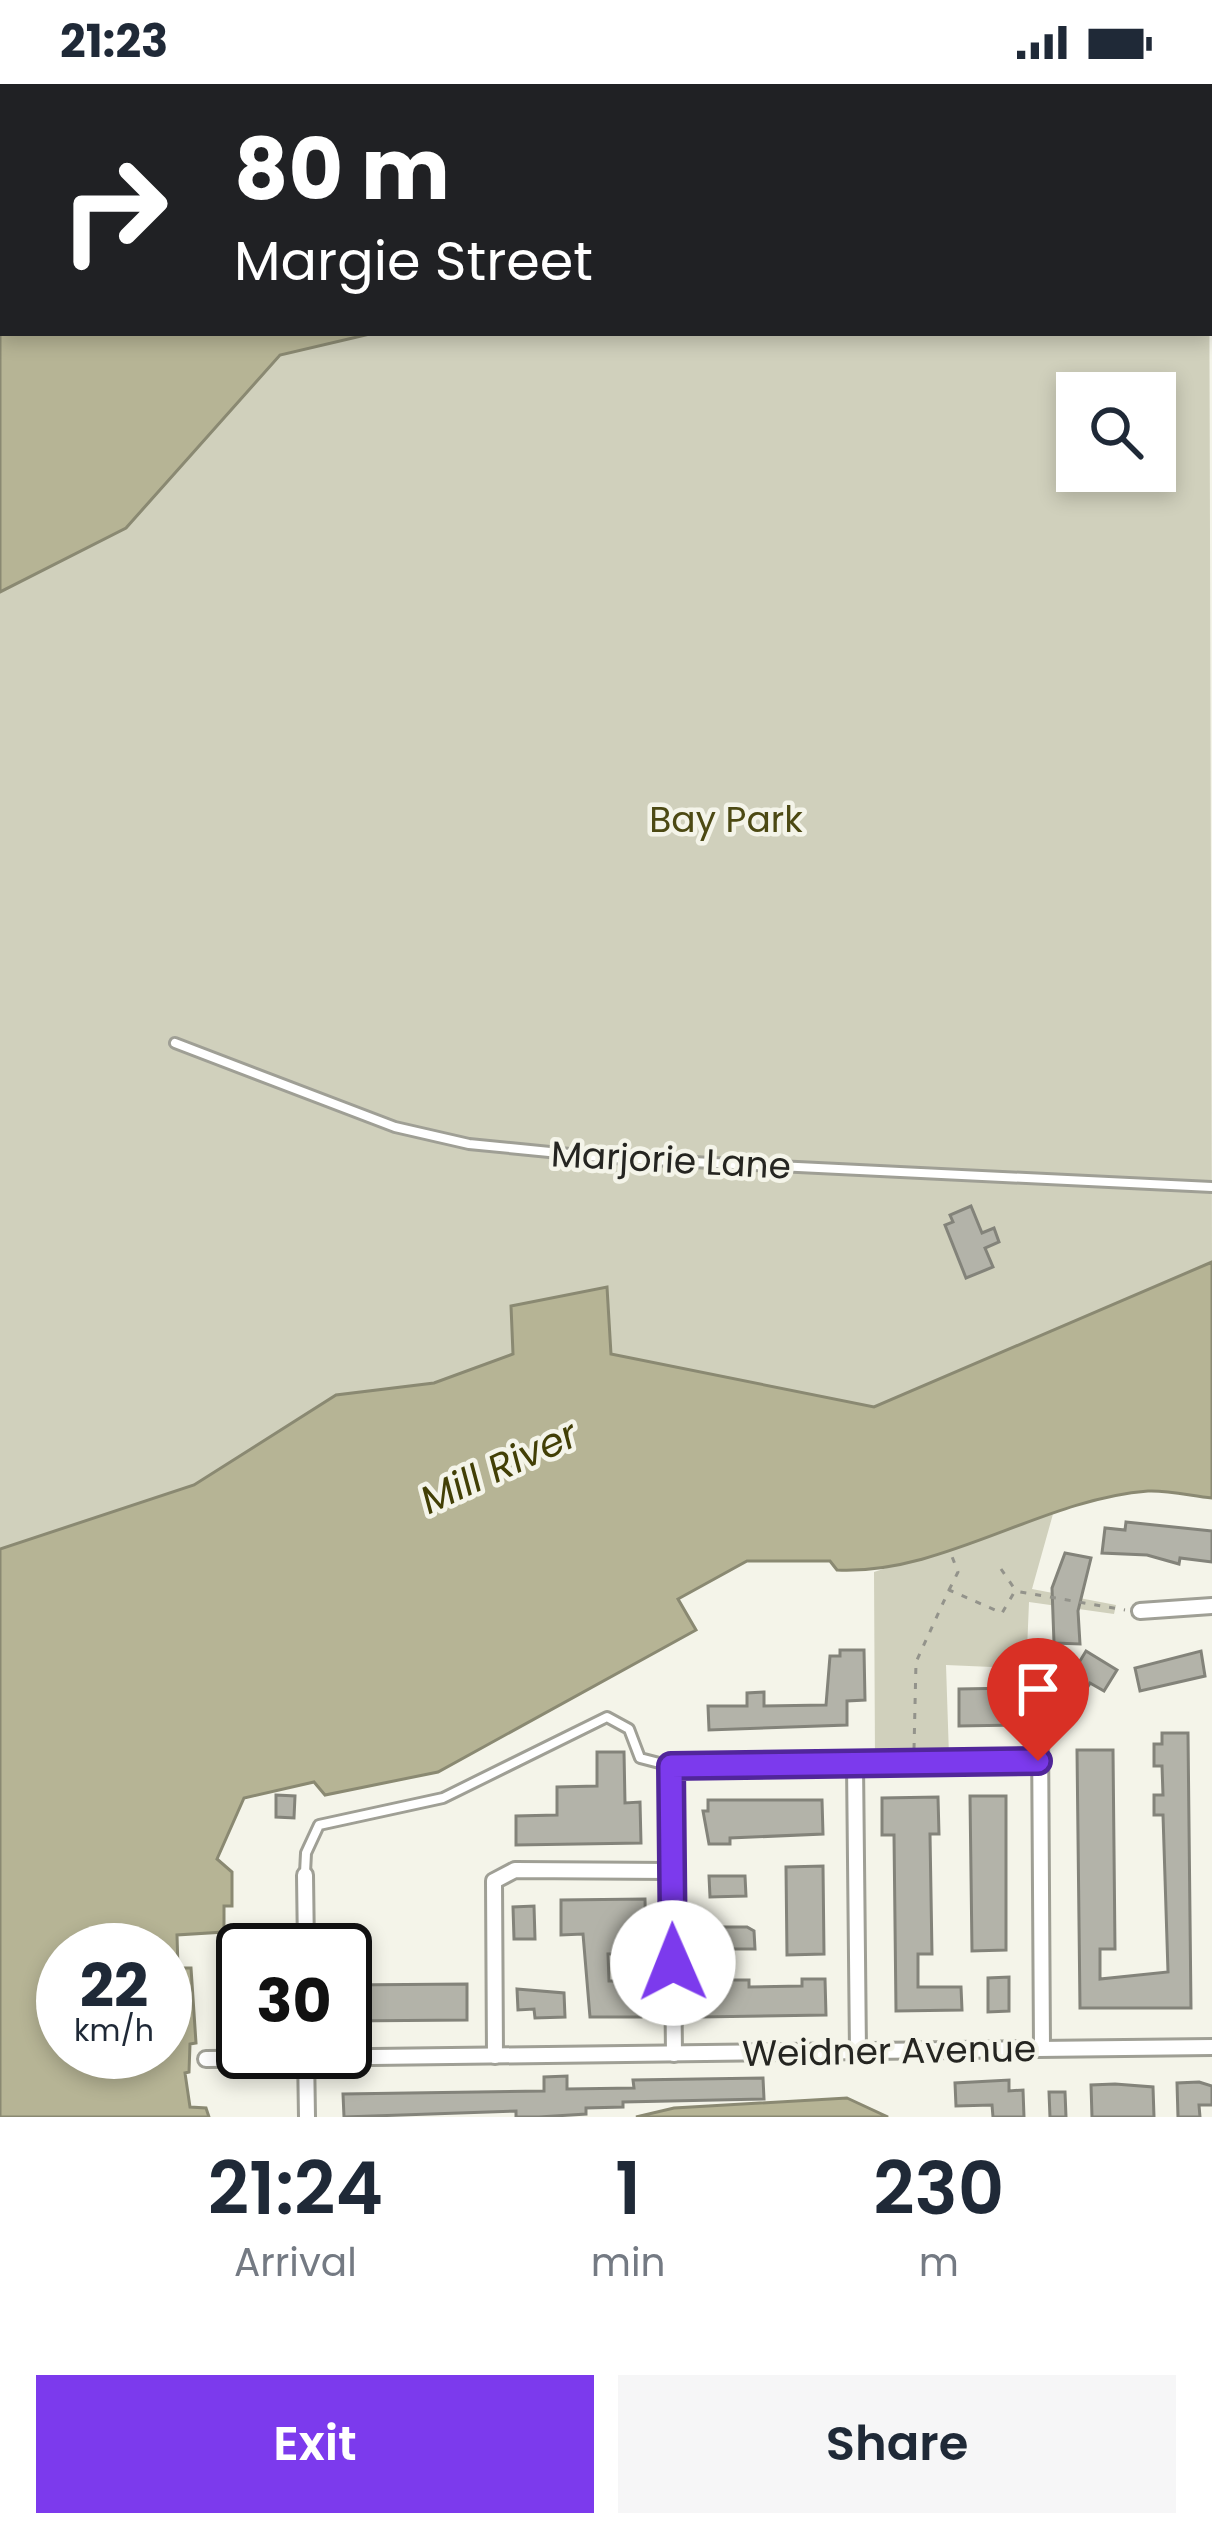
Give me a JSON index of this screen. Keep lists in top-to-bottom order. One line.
{"streets":{"street":["Weidner Avenue"],"lane":["Marjorie Lane"]},"water":["Mill River"],"parks":["Bay Park"],"page":{"status":"21:23","turn":["80 m","Margie Street"],"speed":"22 km/h","limit":"30","eta":["21:24","Arrival","1","min","230","m"],"buttons":["Exit","Share"]}}
